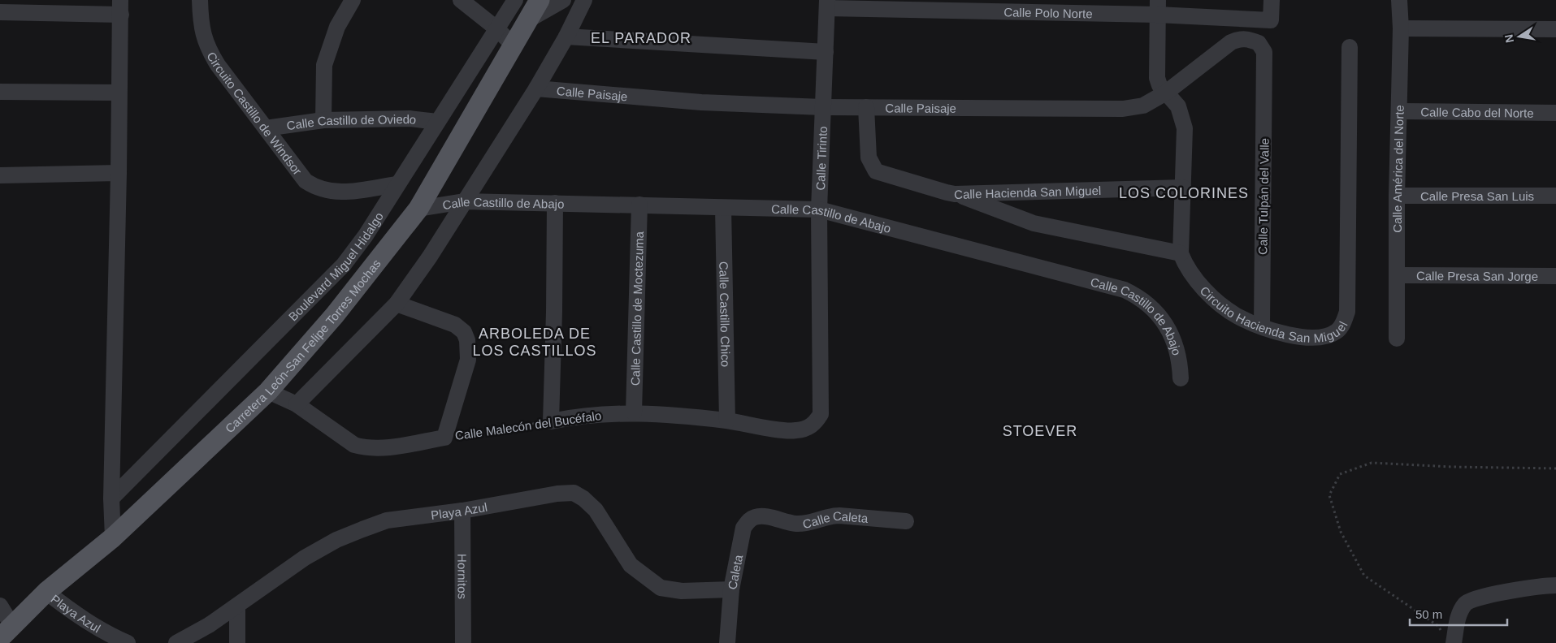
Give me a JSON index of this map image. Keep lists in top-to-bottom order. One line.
{"streets":{"main road":["Carretera León-San Felipe Torres Mochas"],"street":["Calle Polo Norte","Calle Paisaje","Calle Cabo del Norte","Circuito Castillo de Windsor","Calle Castillo de Oviedo","Calle Tirinto","Calle América del Norte","Calle Hacienda San Miguel","Calle Presa San Luis","Calle Tulpán del Valle","Calle Castillo de Abajo","Boulevard Miguel Hidalgo","Calle Presa San Jorge","Circuito Hacienda San Miguel","Calle Castillo de Moctezuma","Calle Castillo Chico","Calle Malecón del Bucéfalo","Playa Azul","Calle Caleta","Caleta","Hornitos"]},"crossings":[["Calle Polo Norte","Calle Tirinto"],["Calle Paisaje","Calle Tirinto"],["Calle Paisaje","Calle Tulpán del Valle"],["Calle Cabo del Norte","Calle América del Norte"],["Circuito Castillo de Windsor","Calle Castillo de Oviedo"],["Circuito Castillo de Windsor","Boulevard Miguel Hidalgo"],["Calle Castillo de Oviedo","Boulevard Miguel Hidalgo"],["Calle Tirinto","Calle Castillo de Abajo"],["Calle Tirinto","Calle Malecón del Bucéfalo"],["Calle América del Norte","Calle Presa San Luis"],["Calle América del Norte","Calle Presa San Jorge"],["Calle Tulpán del Valle","Circuito Hacienda San Miguel"],["Calle Castillo de Abajo","Calle Castillo de Moctezuma"],["Calle Castillo de Abajo","Calle Castillo Chico"],["Calle Castillo de Abajo","Carretera León-San Felipe Torres Mochas"],["Calle Castillo de Moctezuma","Calle Malecón del Bucéfalo"],["Calle Castillo Chico","Calle Malecón del Bucéfalo"],["Carretera León-San Felipe Torres Mochas","Calle Malecón del Bucéfalo"],["Carretera León-San Felipe Torres Mochas","Playa Azul"],["Playa Azul","Caleta"],["Playa Azul","Hornitos"],["Calle Caleta","Caleta"]],"districts":["EL PARADOR","LOS COLORINES","ARBOLEDA DE LOS CASTILLOS","STOEVER"],"scale_bar":"50 m","north":"left"}
